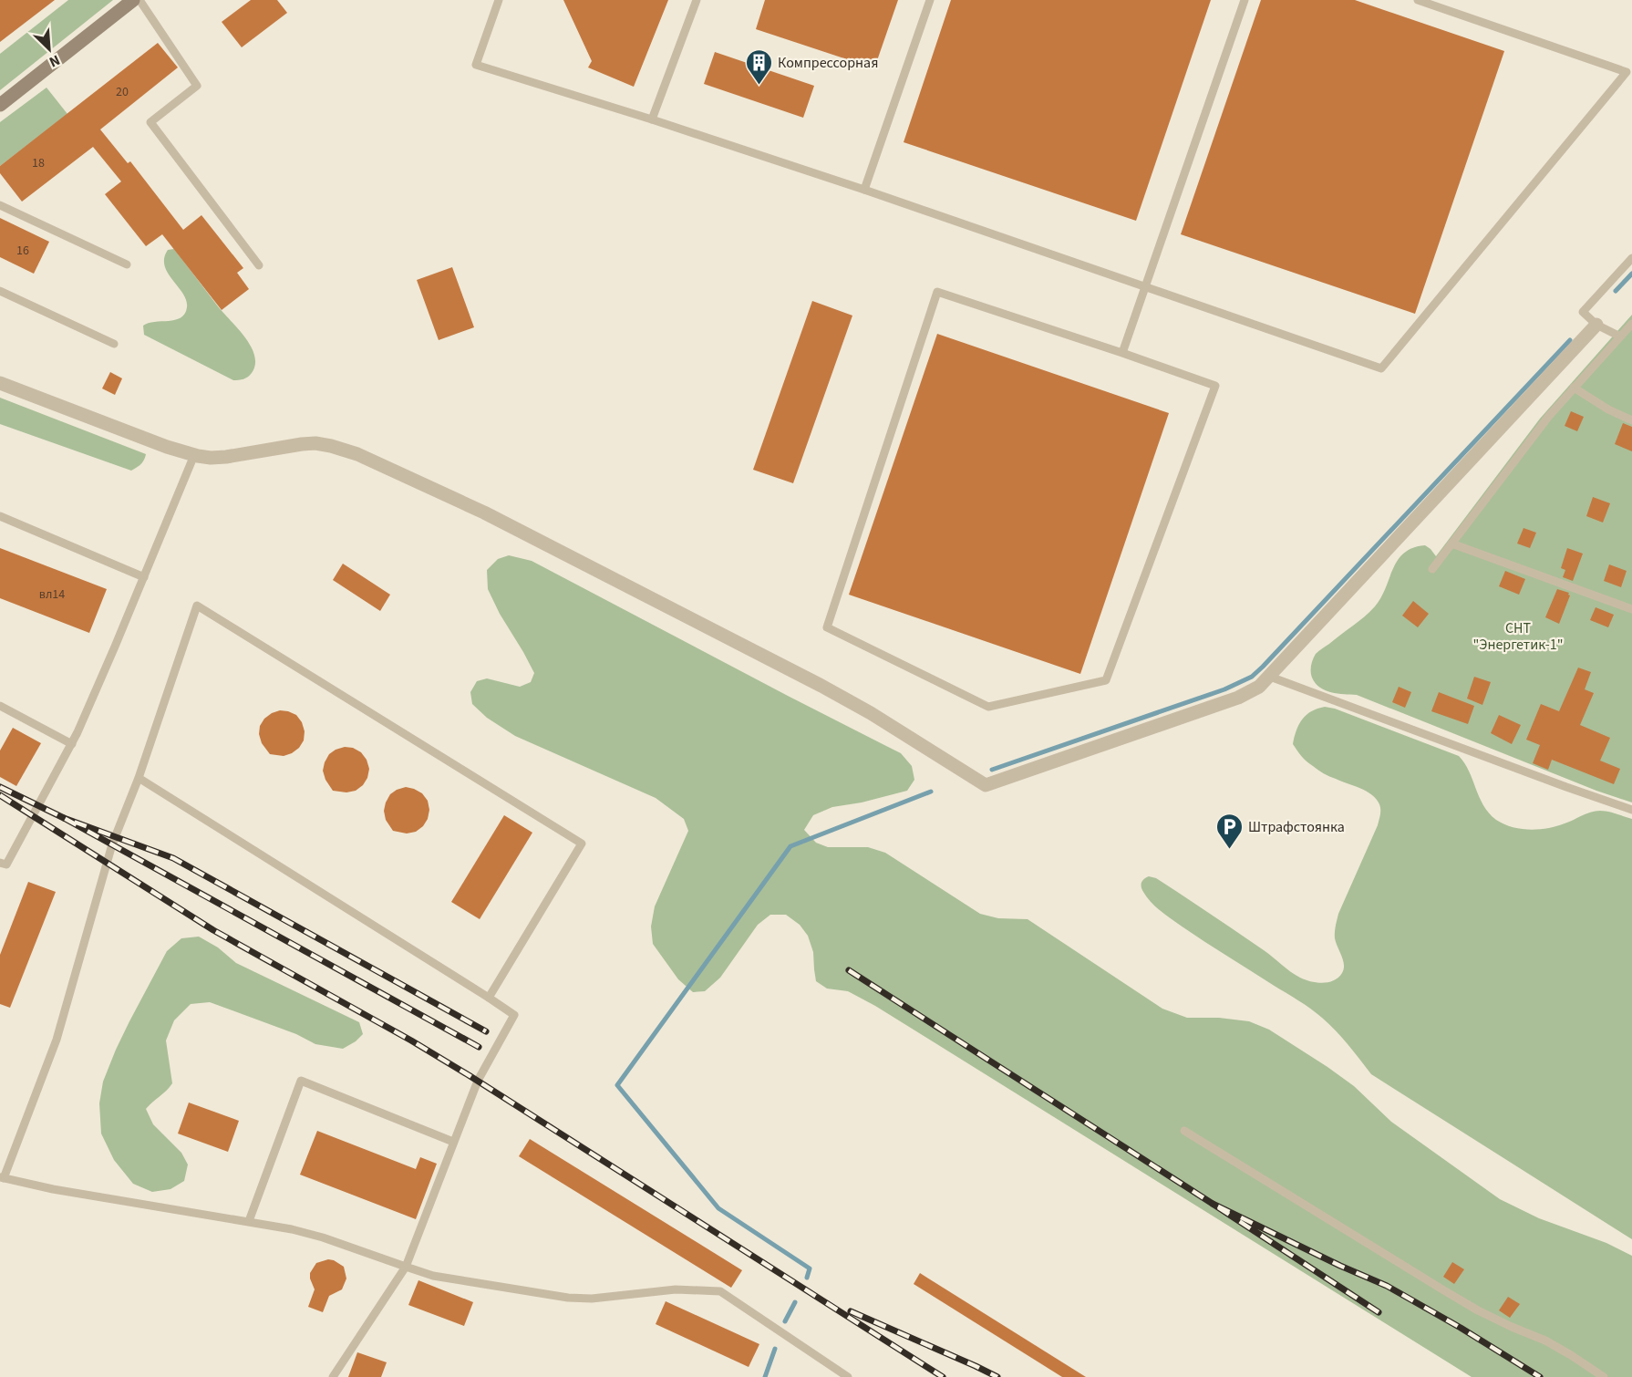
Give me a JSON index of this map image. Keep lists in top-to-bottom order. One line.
{"parks":["СНТ \"Энергетик-1\""],"places":{"building":["Компрессорная"],"parking":["Штрафстоянка"]},"house_numbers":["20","18","16","вл14"],"north":"bottom right"}
